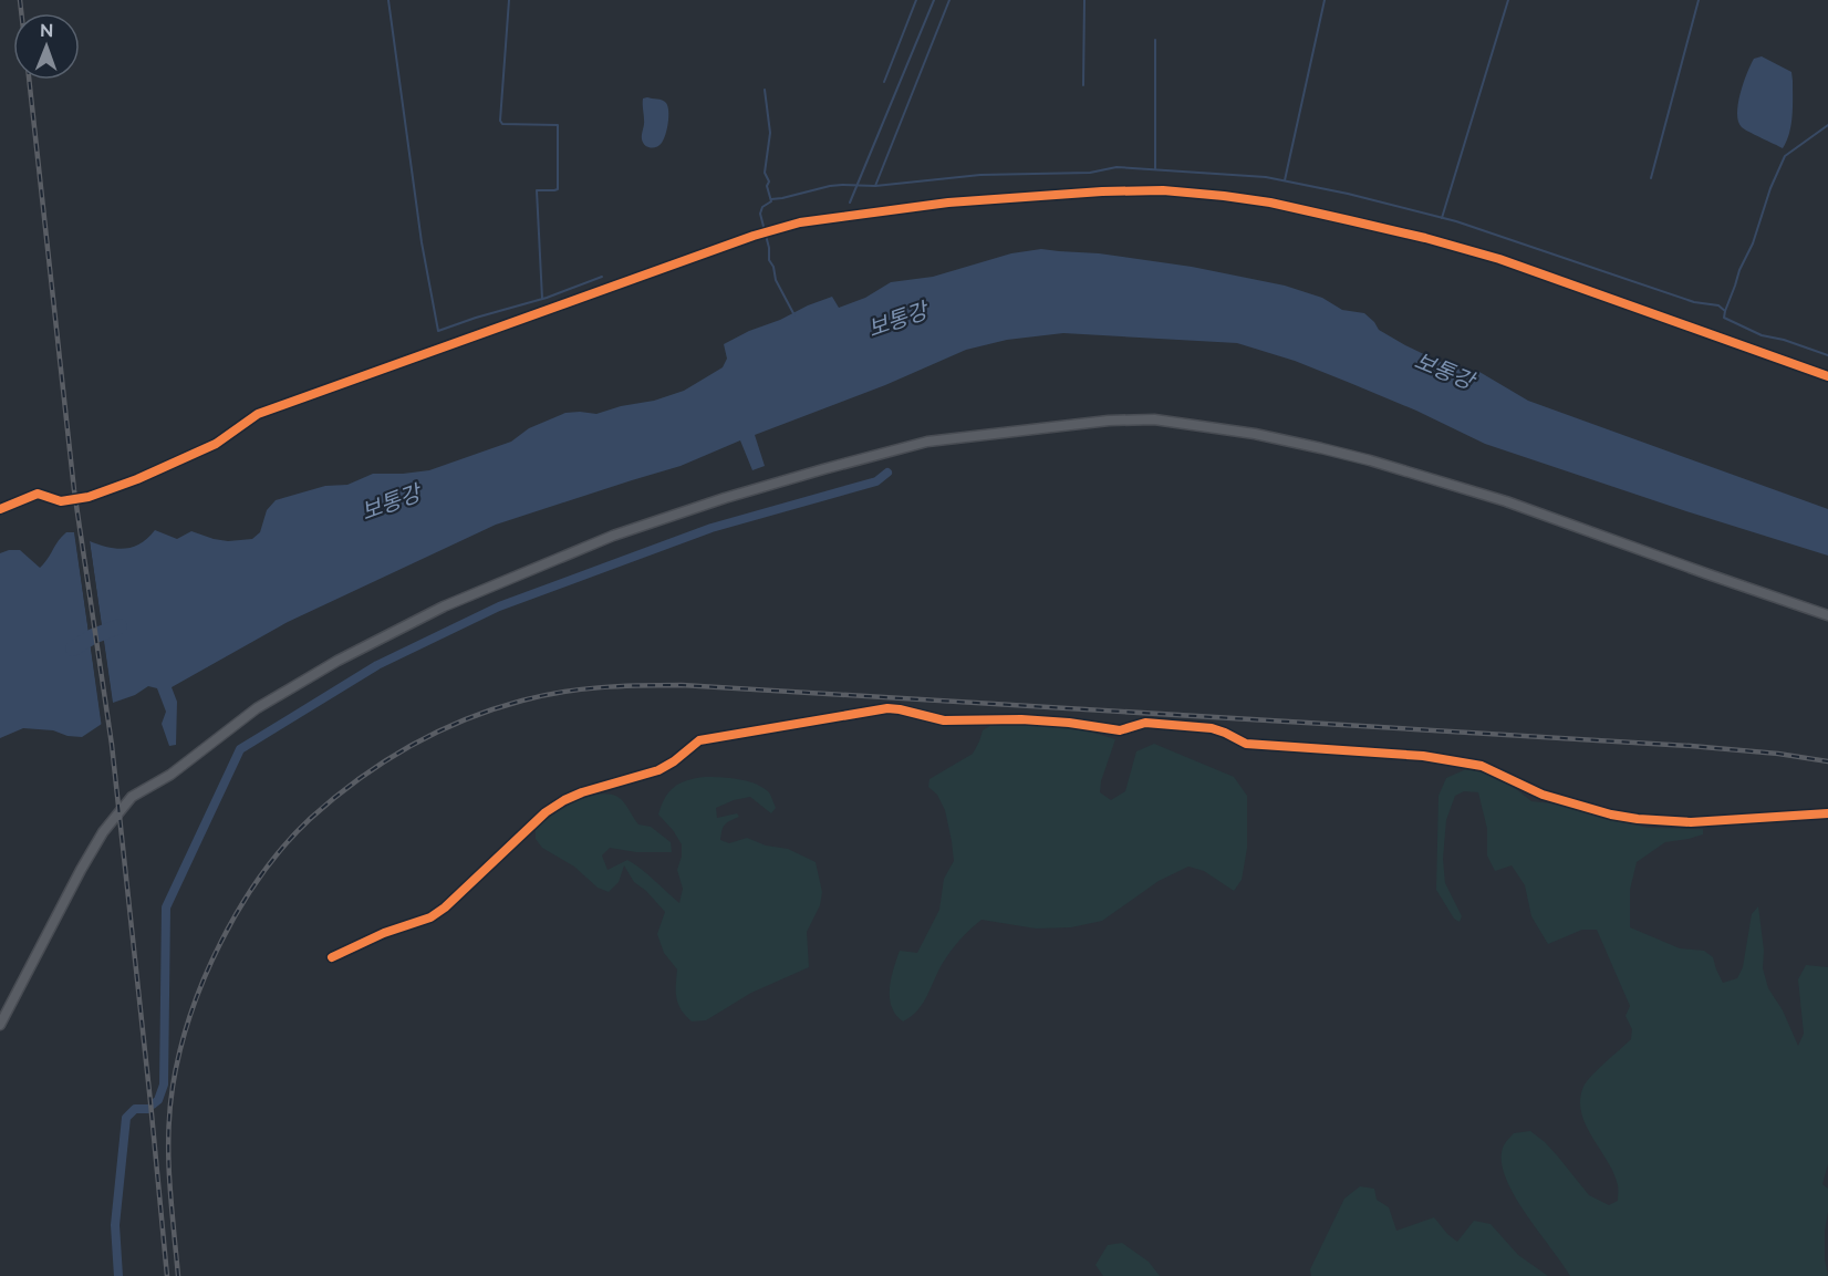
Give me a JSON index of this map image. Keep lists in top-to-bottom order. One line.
{"water":["보통강"],"north":"top"}
